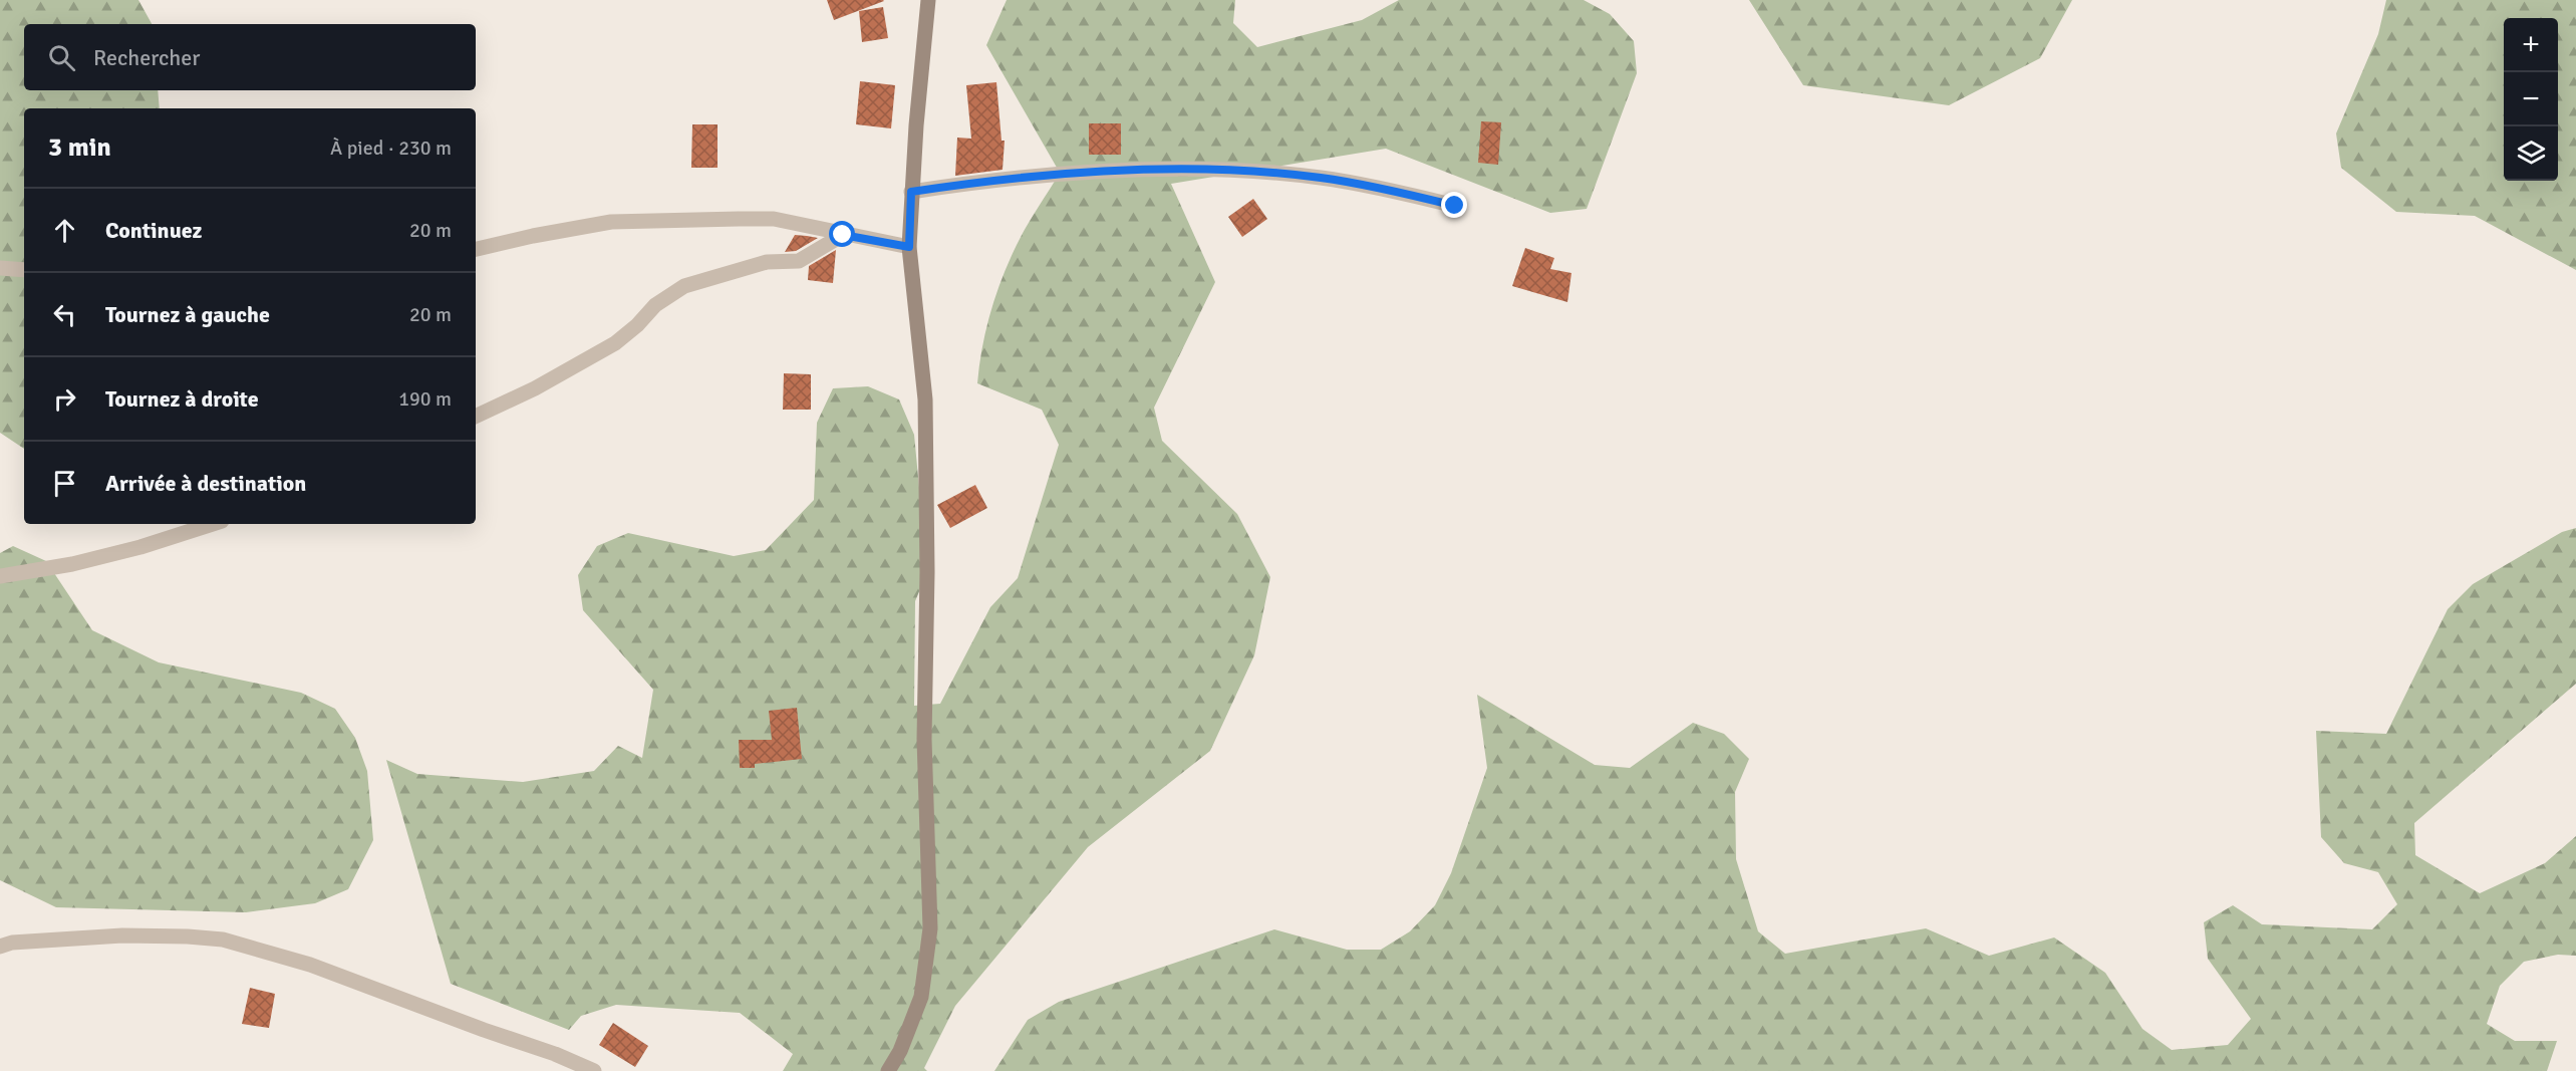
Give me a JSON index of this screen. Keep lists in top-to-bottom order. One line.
{"page":{"map_buttons":["+","−"],"search":"Rechercher","heading":["3 min","À pied · 230 m"],"list":[["Continuez","20 m"],["Tournez à gauche","20 m"],["Tournez à droite","190 m"],"Arrivée à destination"]}}
